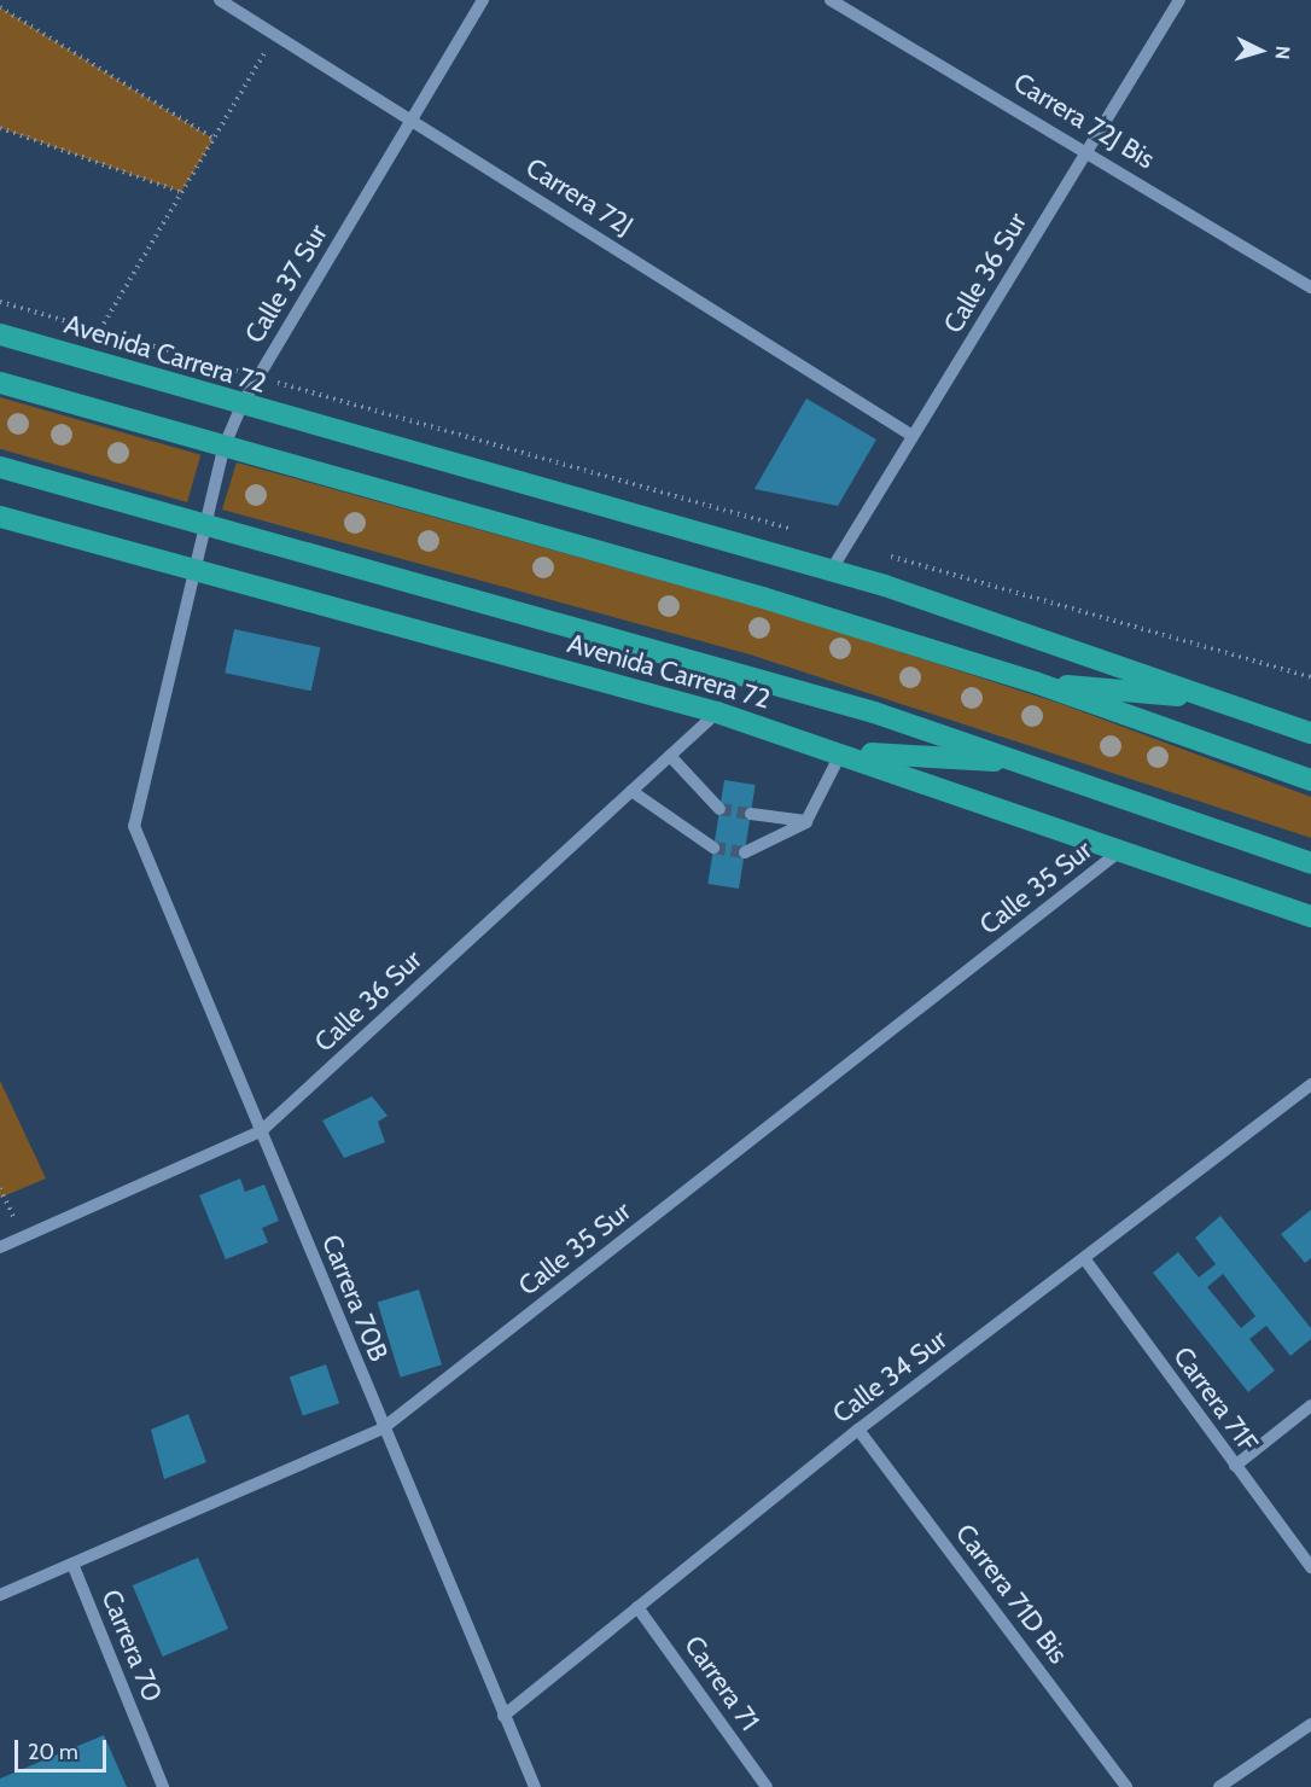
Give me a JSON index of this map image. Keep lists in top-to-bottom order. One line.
{"streets":{"highway":["Avenida Carrera 72"],"street":["Carrera 72J Bis","Carrera 72J","Calle 36 Sur","Calle 37 Sur","Calle 35 Sur","Carrera 70B","Calle 34 Sur","Carrera 71F","Carrera 71D Bis","Carrera 70","Carrera 71"]},"crossings":[["Carrera 72J Bis","Calle 36 Sur"],["Carrera 72J","Calle 36 Sur"],["Carrera 72J","Calle 37 Sur"],["Calle 36 Sur","Avenida Carrera 72"],["Calle 36 Sur","Carrera 70B"],["Calle 37 Sur","Avenida Carrera 72"],["Calle 37 Sur","Carrera 70B"],["Avenida Carrera 72","Calle 35 Sur"],["Calle 35 Sur","Carrera 70B"],["Calle 35 Sur","Carrera 70"],["Carrera 70B","Calle 34 Sur"],["Calle 34 Sur","Carrera 71F"],["Calle 34 Sur","Carrera 71D Bis"],["Calle 34 Sur","Carrera 71"]],"scale_bar":"20 m","north":"right"}
